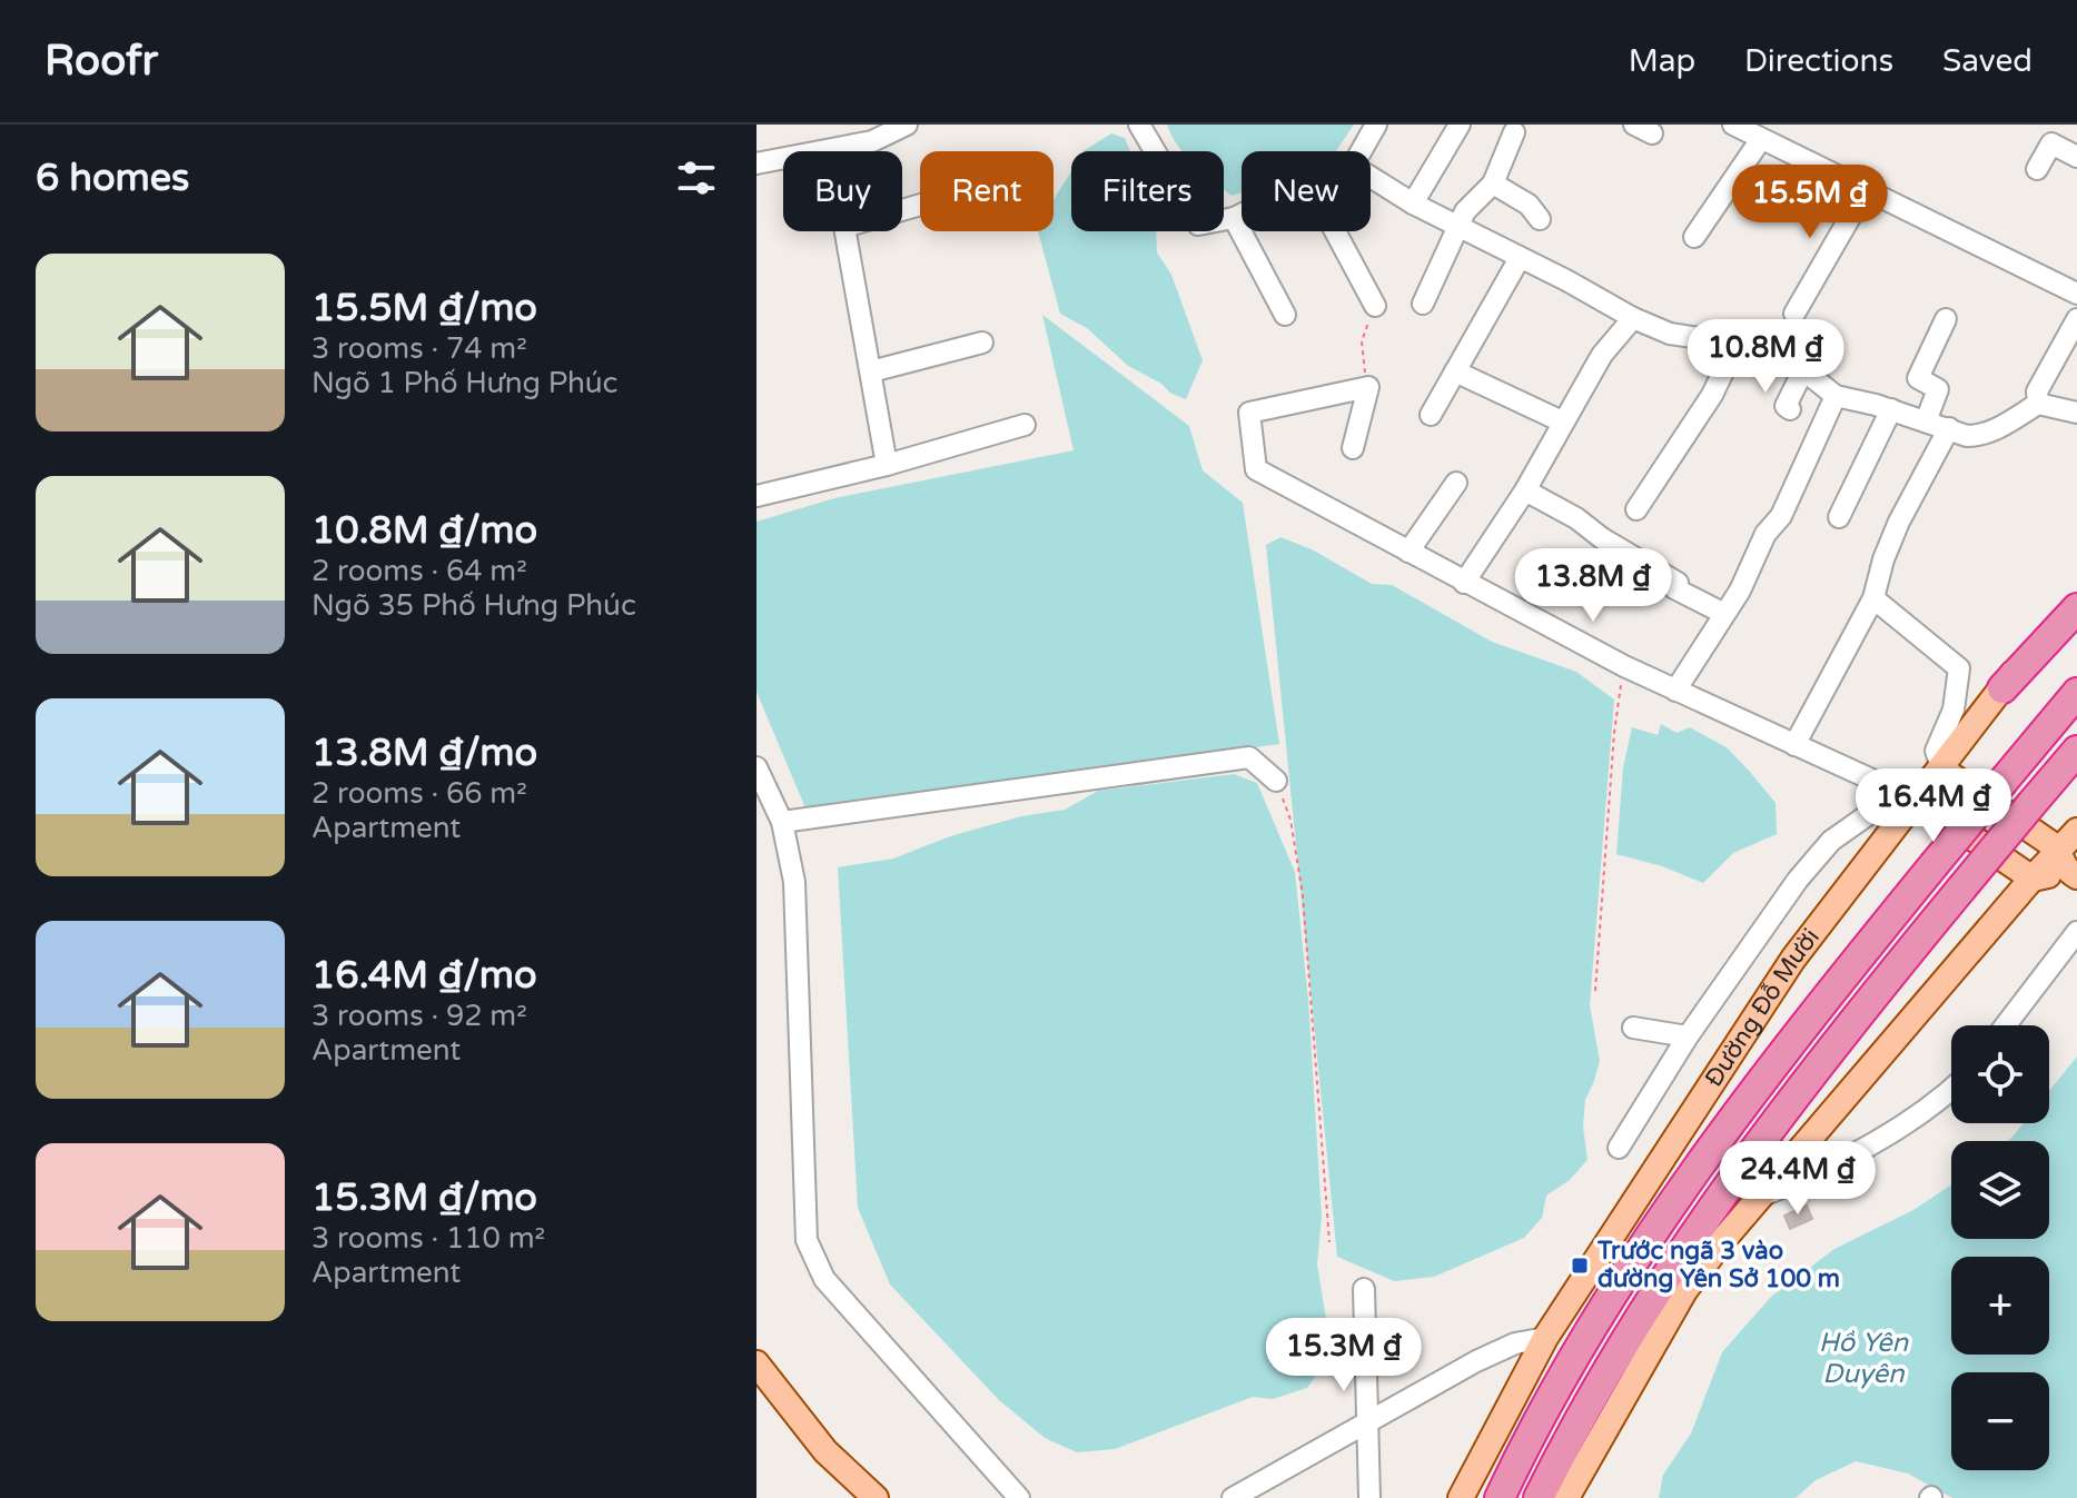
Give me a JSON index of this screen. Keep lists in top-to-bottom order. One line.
{"streets":{"main road":["Đường Đỗ Mười"]},"water":["Hồ Yên Duyên"],"places":{"transit":["Trước ngã 3 vào đường Yên Sở 100 m"]},"page":{"header":"Roofr","nav":["Map","Directions","Saved"],"heading":"6 homes","chip":["Buy","Rent","Filters","New"],"price":["15.5M ₫","10.8M ₫","13.8M ₫","16.4M ₫","24.4M ₫","15.3M ₫"],"list":[{"name":"15.5M ₫/mo","note":"3 rooms · 74 m² · Ngõ 1 Phố Hưng Phúc"},{"name":"10.8M ₫/mo","note":"2 rooms · 64 m² · Ngõ 35 Phố Hưng Phúc"},{"name":"13.8M ₫/mo","note":"2 rooms · 66 m² · Apartment"},{"name":"16.4M ₫/mo","note":"3 rooms · 92 m² · Apartment"},{"name":"15.3M ₫/mo","note":"3 rooms · 110 m² · Apartment"}],"map_buttons":["+","−"]}}
